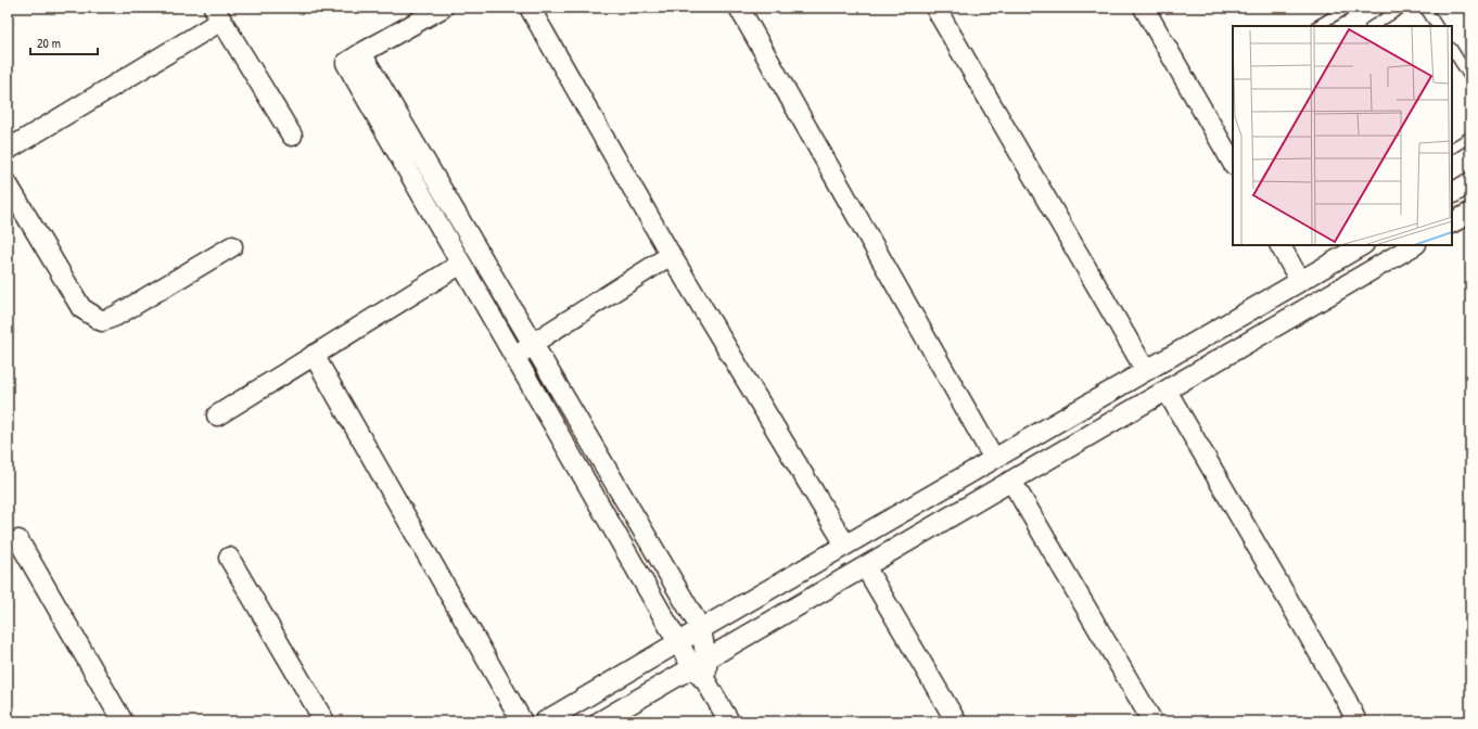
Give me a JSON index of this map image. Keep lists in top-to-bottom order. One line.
{"scale_bar":"20 m"}
